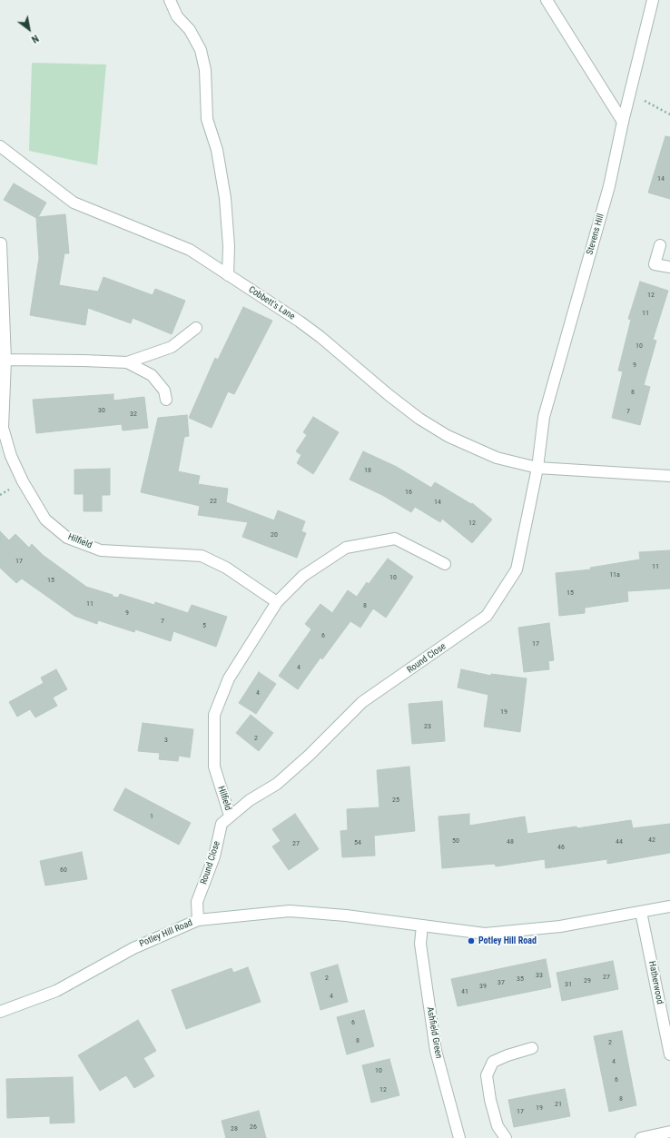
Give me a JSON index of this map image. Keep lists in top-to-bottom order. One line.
{"streets":{"street":["Stevens Hill","Cobbett's Lane","Hilfield","Round Close","Potley Hill Road","Hatherwood","Ashfield Green"]},"crossings":[["Stevens Hill","Cobbett's Lane"],["Stevens Hill","Round Close"],["Cobbett's Lane","Round Close"],["Hilfield","Round Close"],["Round Close","Potley Hill Road"],["Potley Hill Road","Hatherwood"],["Potley Hill Road","Ashfield Green"]],"places":["Potley Hill Road"],"house_numbers":["14","12","11","10","9","8","30","7","32","18","16","22","14","12","20","17","11","11a","10","15","15","11","8","9","7","5","6","17","4","4","19","23","2","3","25","1","42","50","48","44","54","27","46","60","33","27","2","35","29","37","31","39","41","4","6","8","2","4","10","6","12","8","21","19","17","26","28"],"north":"bottom right"}
